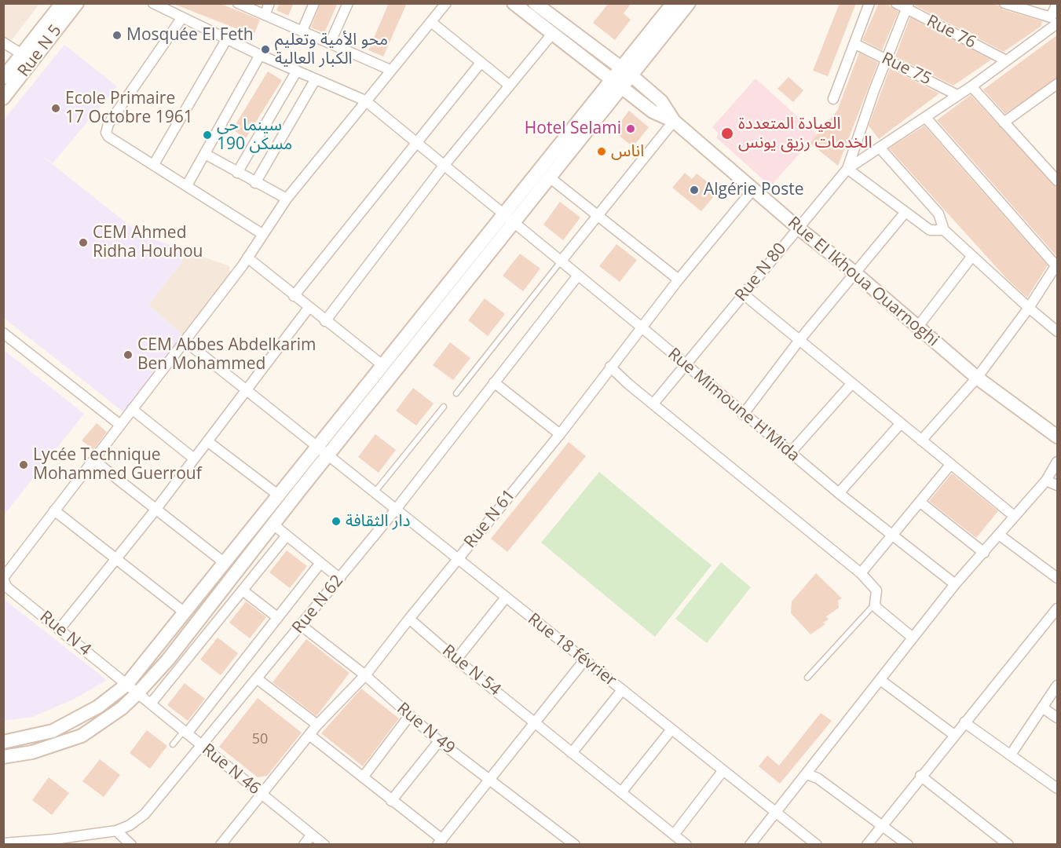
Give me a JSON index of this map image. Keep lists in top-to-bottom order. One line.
{"streets":{"main road":["Rue N 5","Rue EI Ikhoua Ouarnoghi"],"street":["Rue 76","Rue 75","Rue N 80","Rue Mimoune H'Mida","Rue N 61","Rue N 62","Rue N 4","Rue 18 février","Rue N 54","Rue N 49","Rue N 46"]},"crossings":[["Rue 76","Rue N 80"],["Rue 75","Rue N 80"],["Rue N 80","Rue EI Ikhoua Ouarnoghi"],["Rue N 80","Rue Mimoune H'Mida"],["Rue EI Ikhoua Ouarnoghi","Rue N 61"],["Rue Mimoune H'Mida","Rue N 61"],["Rue Mimoune H'Mida","Rue N 62"],["Rue N 61","Rue 18 février"],["Rue N 61","Rue N 54"],["Rue N 61","Rue N 49"],["Rue N 61","Rue N 46"],["Rue N 62","Rue 18 février"],["Rue N 62","Rue N 49"],["Rue N 62","Rue N 46"],["Rue N 4","Rue N 46"]],"places":["Mosquée El Feth","محو الأمية وتعليم الكبار العالية","Ecole Primaire 17 Octobre 1961","Hotel Selami","العيادة المتعددة الخدمات رزيق يونس","سينما حي 190 مسكن","اناس","Algérie Poste","CEM Ahmed Ridha Houhou","CEM Abbes Abdelkarim Ben Mohammed","Lycée Technique Mohammed Guerrouf","دار الثقافة"],"house_numbers":["50"]}
